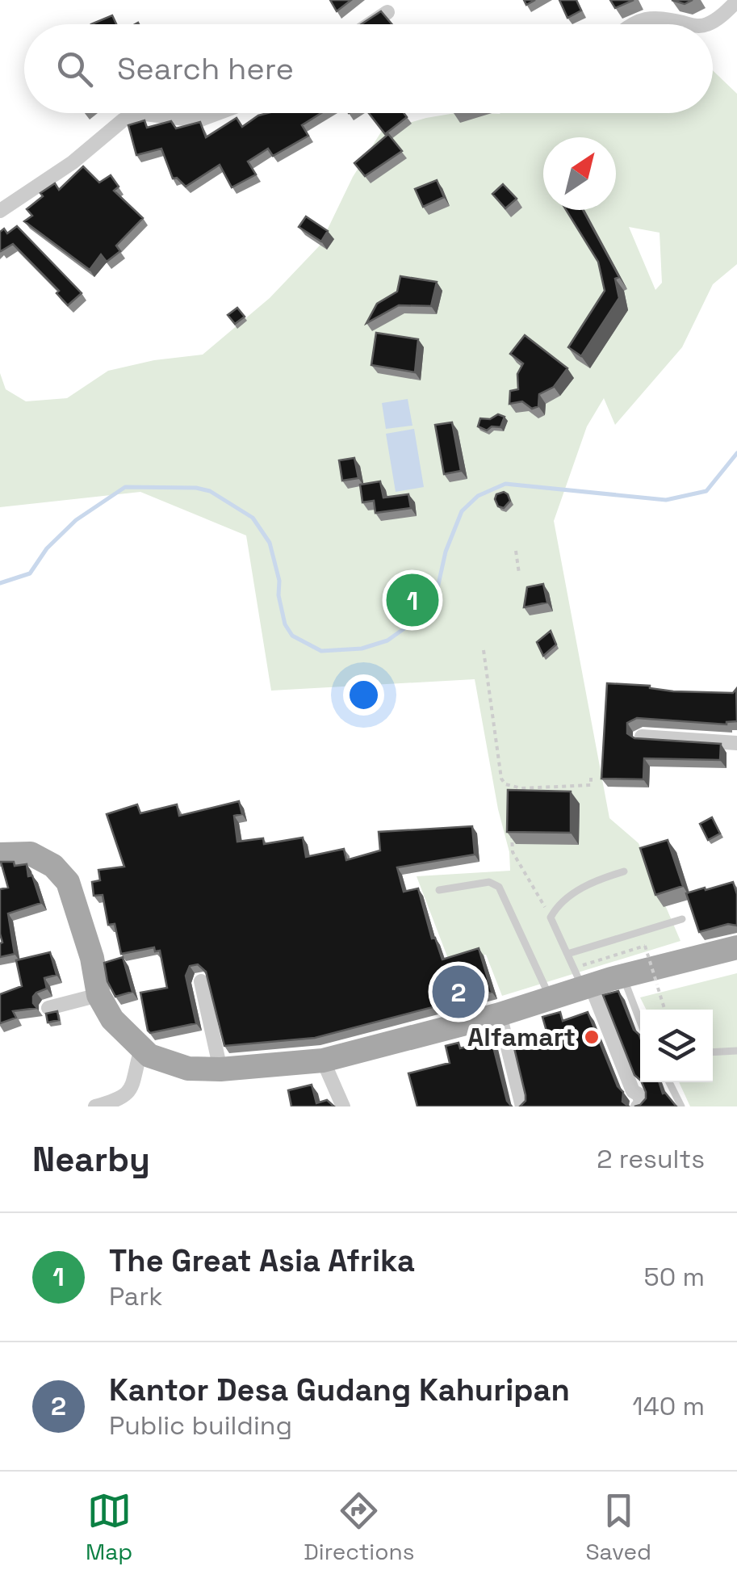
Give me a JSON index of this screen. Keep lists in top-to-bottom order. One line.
{"places":["Alfamart"],"north":"top right","page":{"search":"Search here","pins":["1","2"],"heading":["Nearby","2 results"],"list":[{"mark":"1","name":"The Great Asia Afrika","note":"Park","value":"50 m"},{"mark":"2","name":"Kantor Desa Gudang Kahuripan","note":"Public building","value":"140 m"}],"nav":["Map","Directions","Saved"]}}
